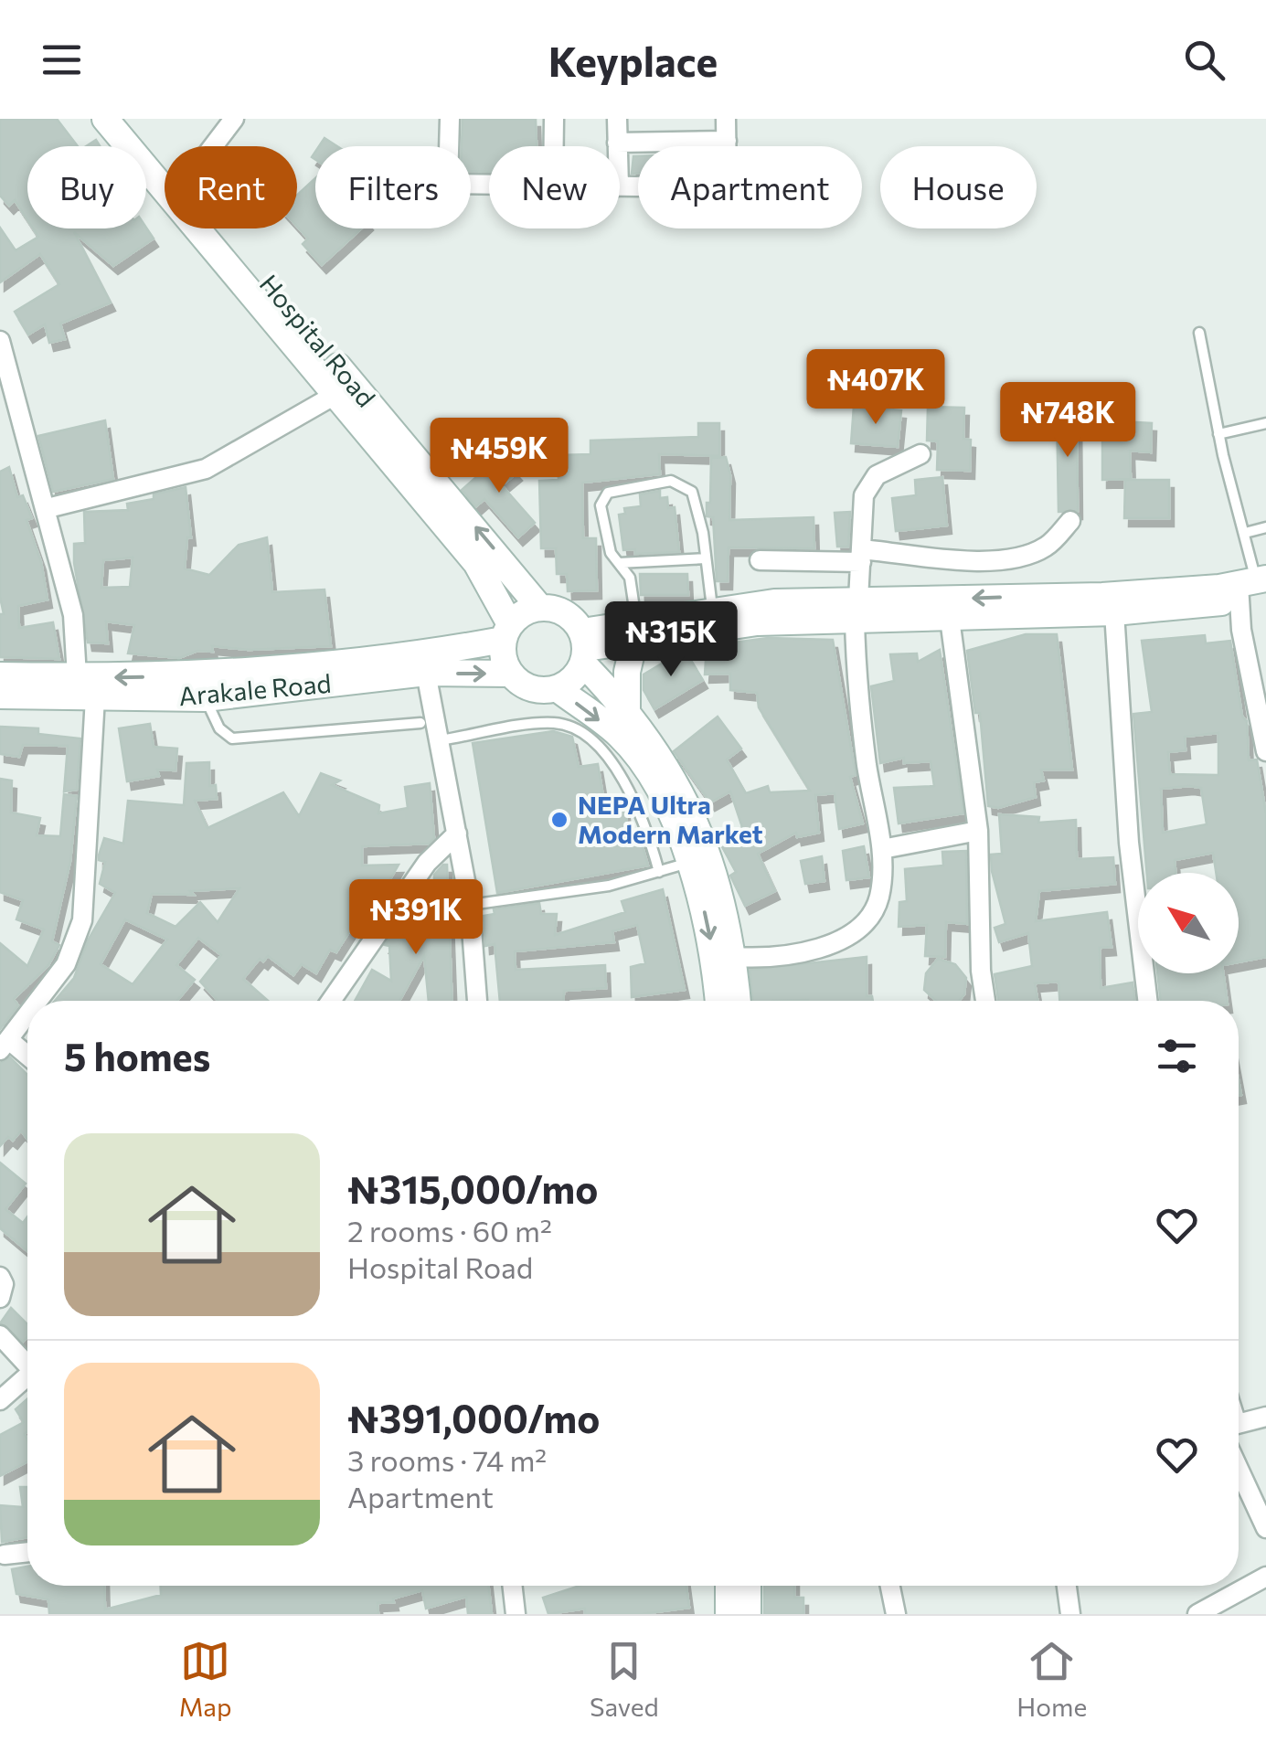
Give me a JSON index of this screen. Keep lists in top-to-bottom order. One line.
{"streets":{"main road":["Hospital Road","Arakale Road"]},"crossings":[["Hospital Road","Arakale Road"]],"places":["NEPA Ultra Modern Market"],"north":"top left","page":{"header":"Keyplace","chip":["Buy","Rent","Filters","New","Apartment","House"],"price":["₦407K","₦748K","₦459K","₦315K","₦391K"],"heading":"5 homes","list":[{"name":"₦315,000/mo","note":"2 rooms · 60 m² · Hospital Road"},{"name":"₦391,000/mo","note":"3 rooms · 74 m² · Apartment"}],"tabs":["Map","Saved","Home"]}}
